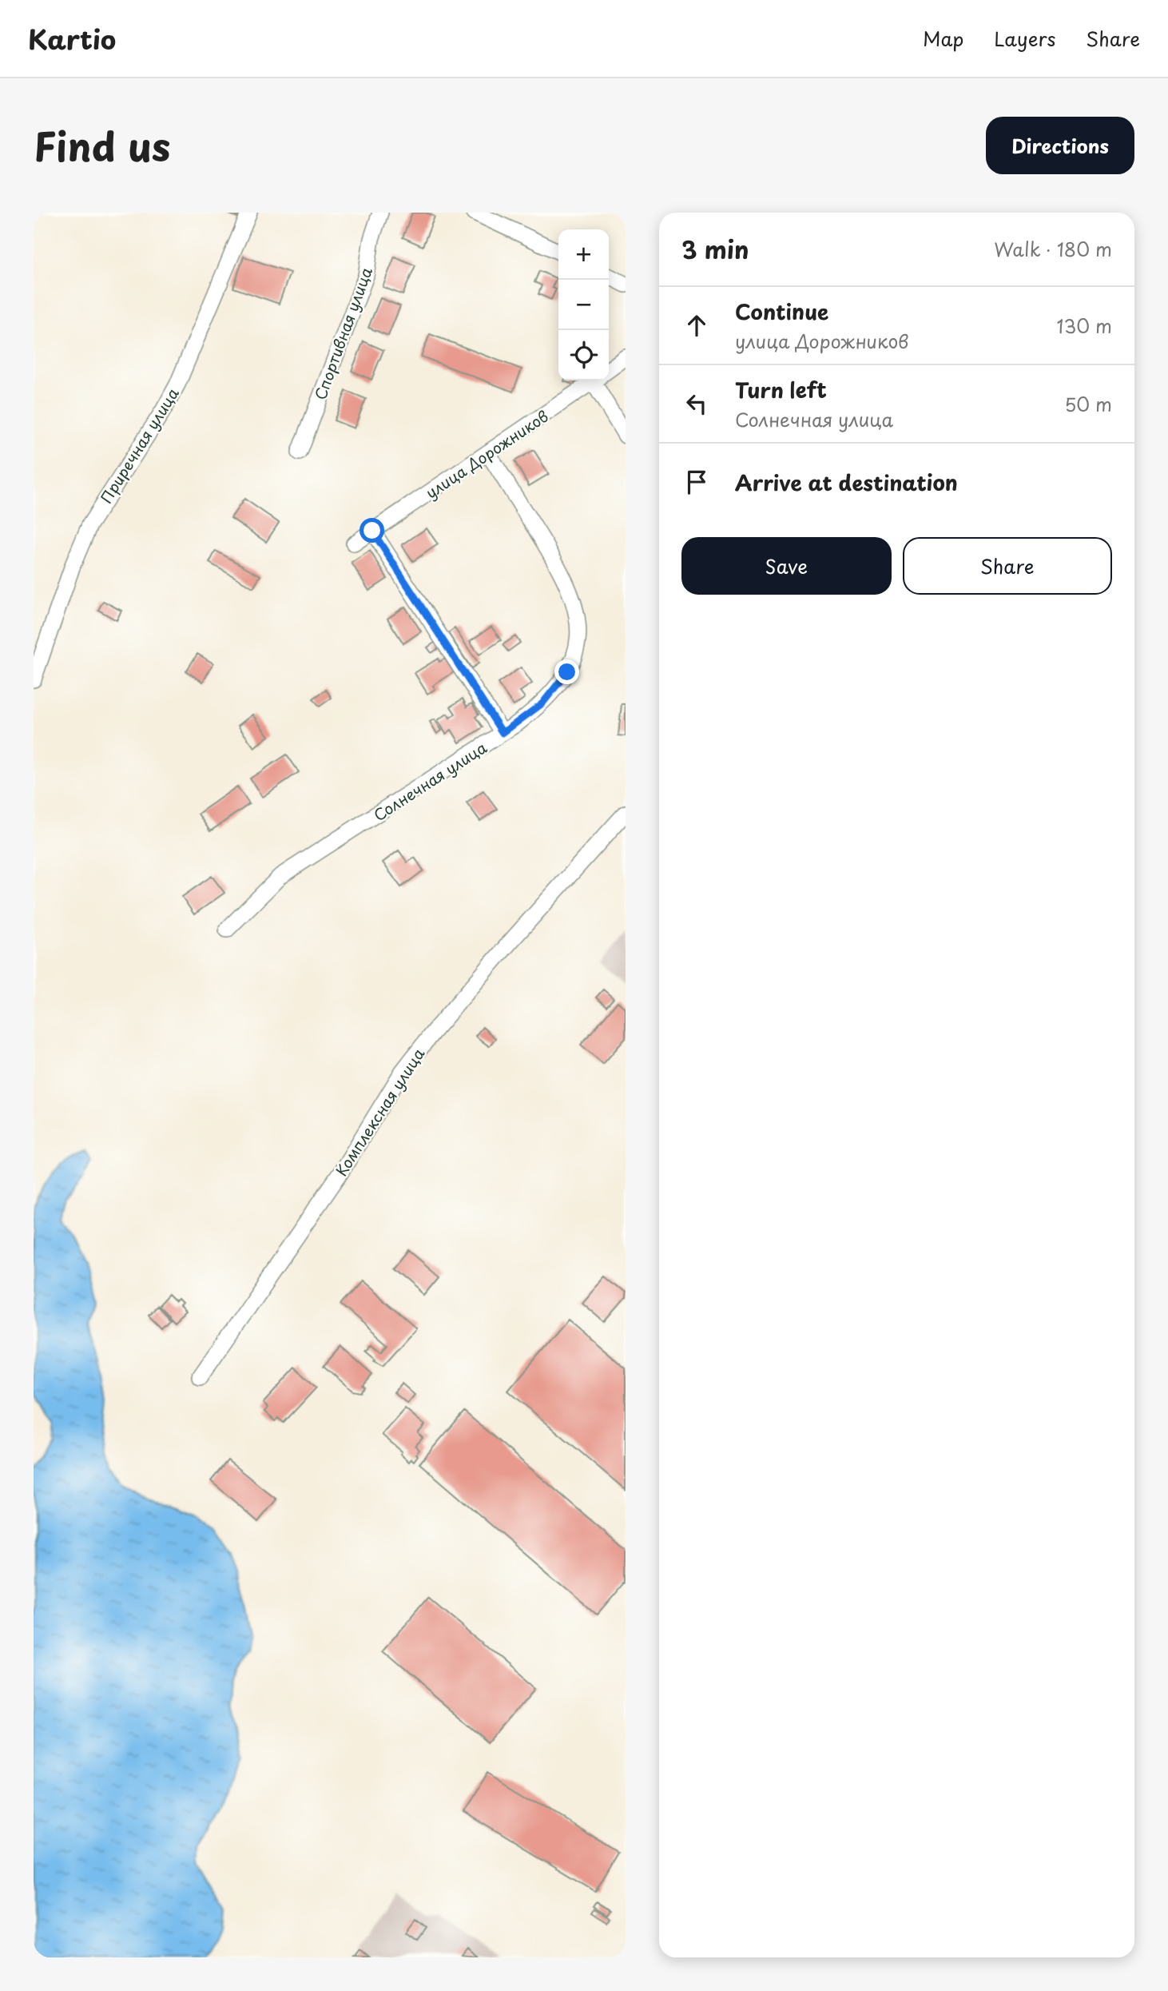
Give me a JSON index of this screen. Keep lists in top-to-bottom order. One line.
{"streets":{"street":["Спортивная улица","Приречная улица","улица Дорожников","Солнечная улица","Комплексная улица"]},"crossings":[["улица Дорожников","Солнечная улица"]],"page":{"header":"Kartio","nav":["Map","Layers","Share"],"title":"Find us","buttons":["Directions",["Save","Share"]],"heading":["3 min","Walk · 180 m"],"map_buttons":["+","−"],"list":[["Continue","улица Дорожников","130 m"],["Turn left","Солнечная улица","50 m"],"Arrive at destination"]}}
